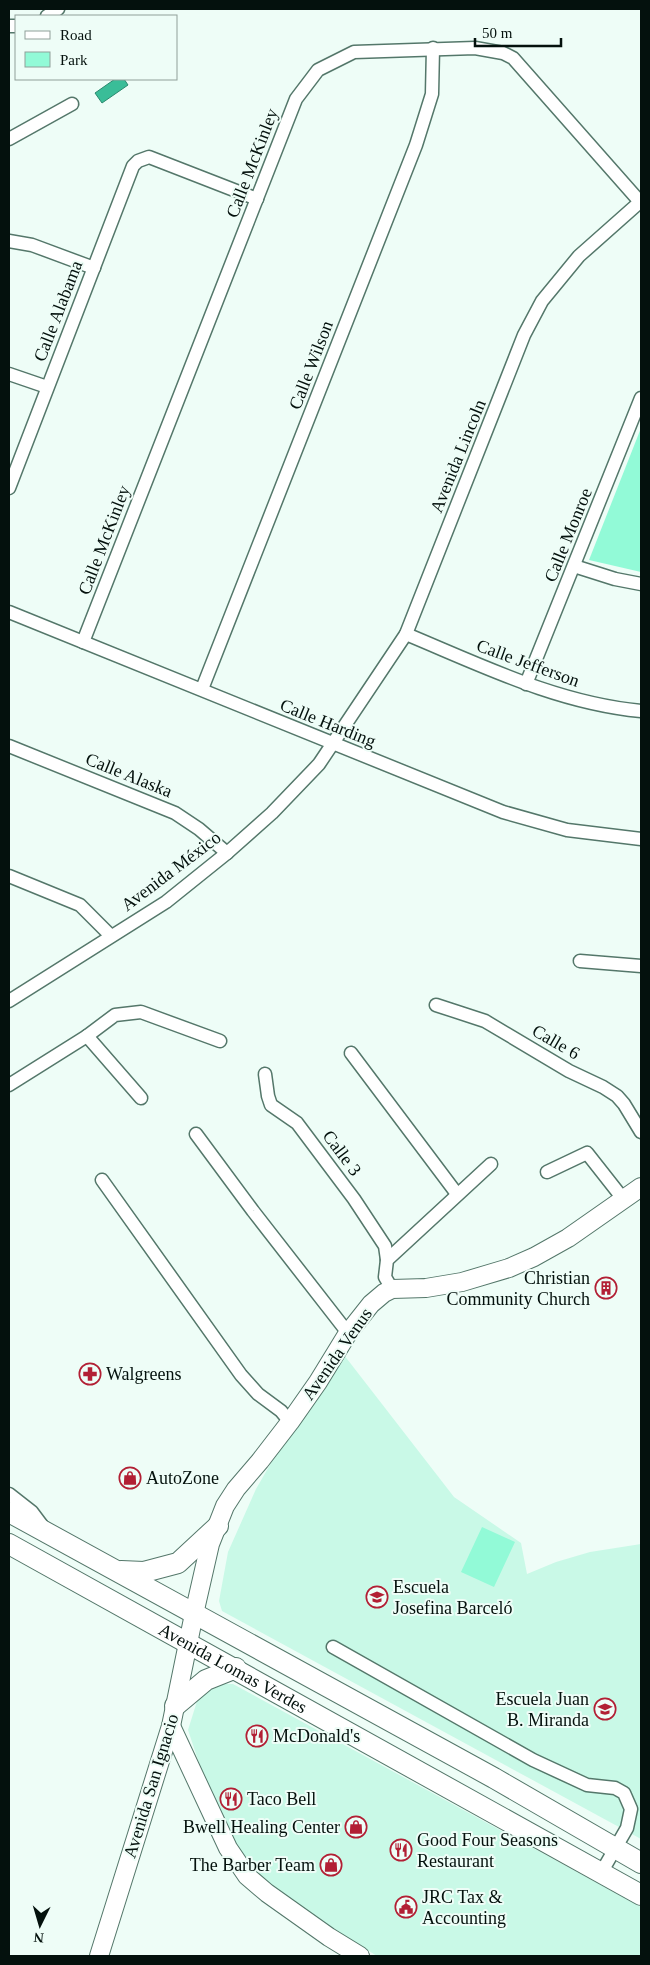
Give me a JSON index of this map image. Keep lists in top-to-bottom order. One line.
{"streets":{"main road":["Avenida Lomas Verdes"],"street":["Calle McKinley","Calle Alabama","Calle Wilson","Avenida Lincoln","Calle Monroe","Calle Jefferson","Calle Harding","Calle Alaska","Avenida México","Calle 6","Calle 3","Avenida Venus","Avenida San Ignacio"]},"crossings":[["Calle McKinley","Calle Alabama"],["Calle McKinley","Calle Wilson"],["Calle McKinley","Avenida Lincoln"],["Calle McKinley","Calle Harding"],["Calle Wilson","Calle Harding"],["Avenida Lincoln","Calle Jefferson"],["Avenida Lincoln","Calle Harding"],["Avenida Lincoln","Avenida México"],["Calle Monroe","Calle Jefferson"],["Calle Harding","Avenida México"],["Calle Alaska","Avenida México"],["Calle 3","Avenida Venus"],["Avenida Venus","Avenida Lomas Verdes"],["Avenida Venus","Avenida San Ignacio"],["Avenida Lomas Verdes","Avenida San Ignacio"]],"places":{"building":["Christian Community Church"],"pharmacy":["Walgreens"],"shop":["AutoZone","Bwell Healing Center","The Barber Team"],"school or university":["Escuela Josefina Barceló","Escuela Juan B. Miranda"],"restaurant":["McDonald's","Taco Bell","Good Four Seasons Restaurant"],"public building":["JRC Tax & Accounting"]},"legend":["Road","Park"],"scale_bar":"50 m","north":"bottom"}
